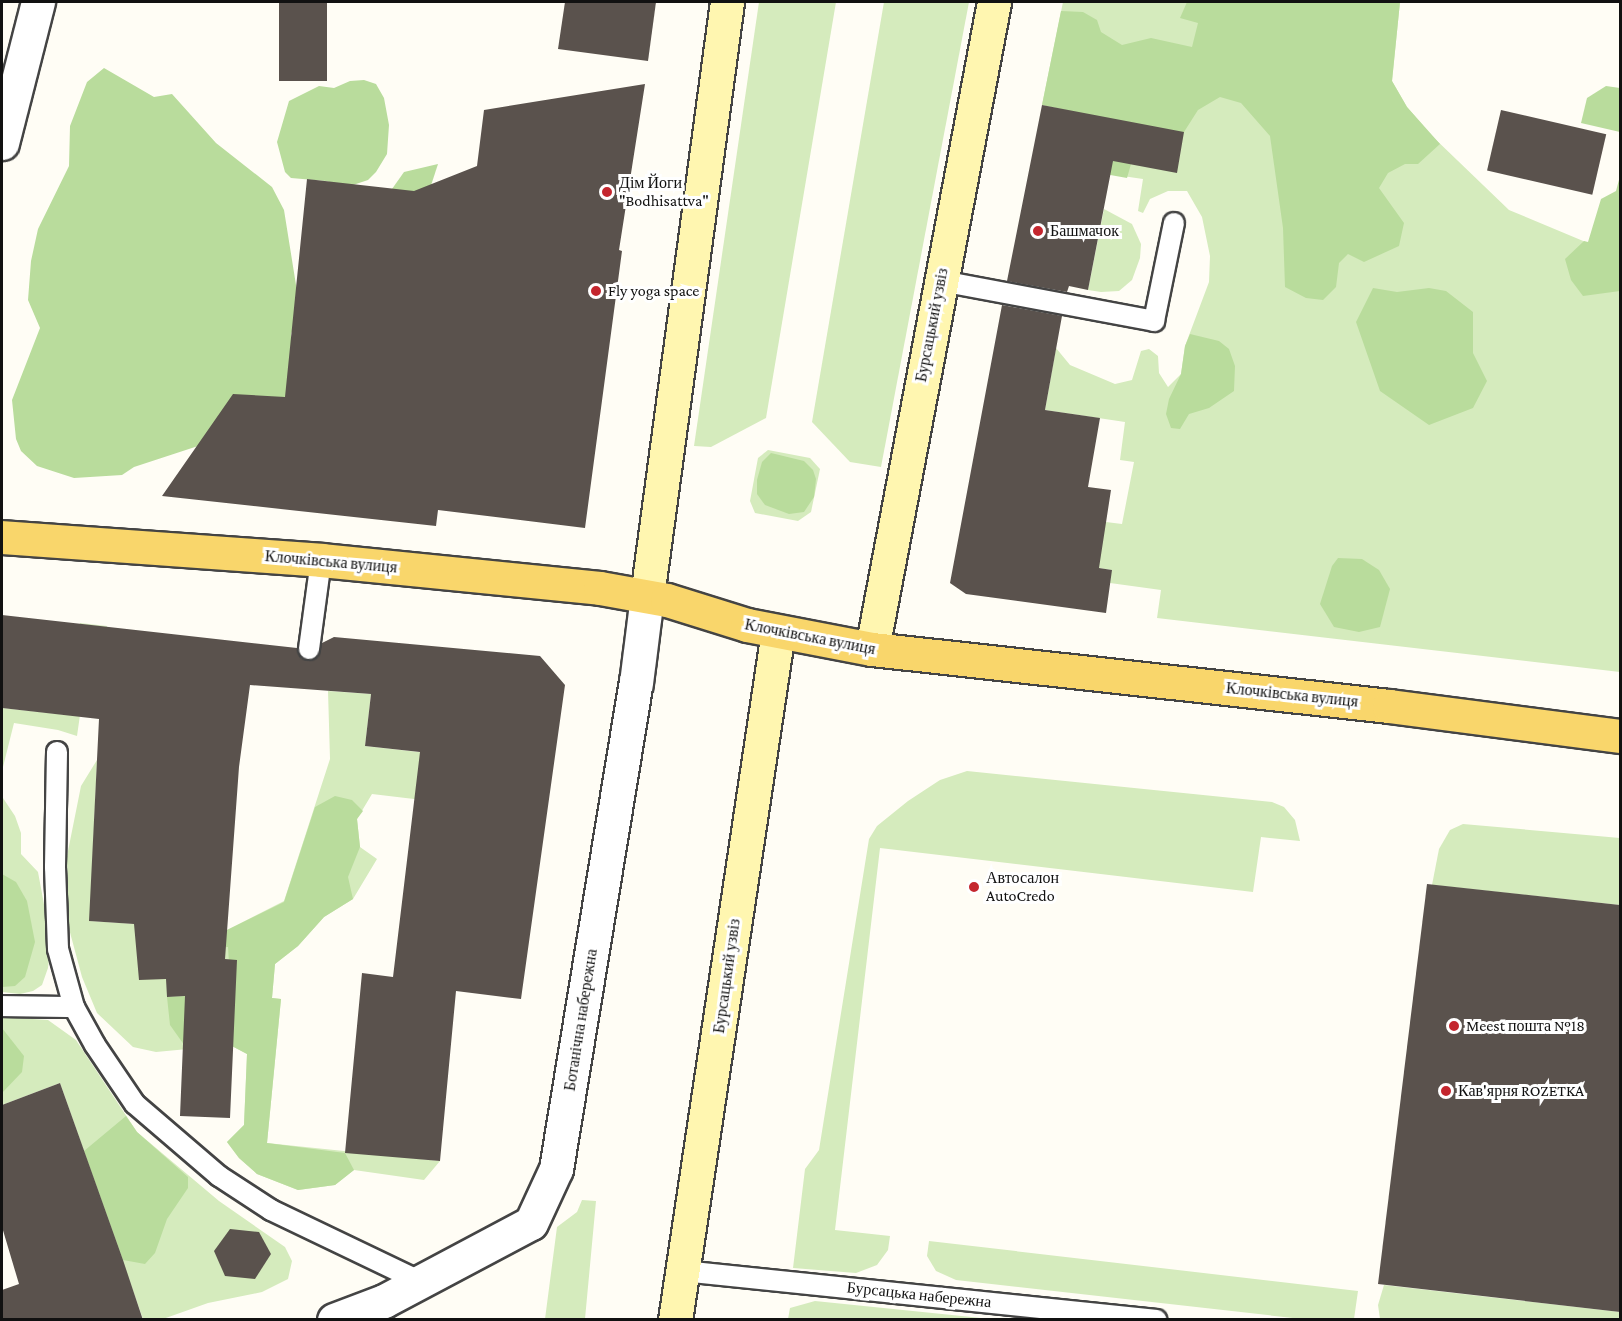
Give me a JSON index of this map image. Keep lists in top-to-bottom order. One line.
{"streets":{"main road":["Клочківська вулиця"],"street":["Бурсацький узвіз","Ботанічна набережна"],"lane":["Бурсацька набережна"]},"crossings":[["Бурсацький узвіз","Клочківська вулиця"],["Бурсацький узвіз","Бурсацька набережна"],["Клочківська вулиця","Ботанічна набережна"]],"places":["Дім Йоги \"Bodhisattva\"","Башмачок","Fly yoga space","Автосалон AutoCredo","Meest пошта №18","Кав'ярня ROZETKA"]}
